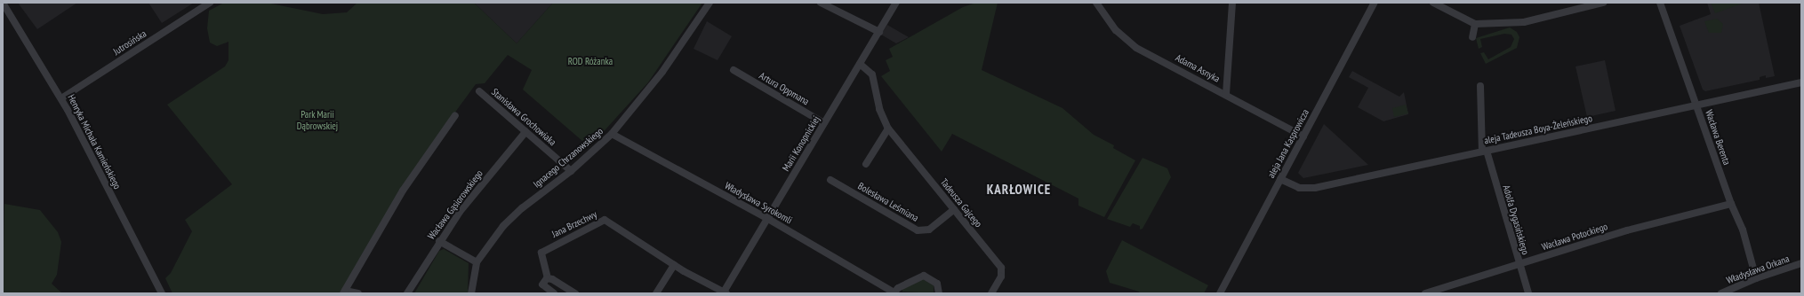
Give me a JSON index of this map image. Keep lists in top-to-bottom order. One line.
{"streets":{"street":["Jutrosińska","Adama Asnyka","Artura Oppmana","Stanisława Grochowiaka","aleja Tadeusza Boya-Żeleńskiego","Wacława Berenta","Henryka Michała Kamieńskiego","Marii Konopnickiej","aleja Jana Kasprowicza","Ignacego Chrzanowskiego","Bolesława Leśmiana","Władysława Syrokomli","Tadeusza Gajcego","Wacława Gąsiorowskiego","Adolfa Dygasińskiego","Jana Brzechwy","Wacława Potockiego","Władysława Orkana"]},"crossings":[["Jutrosińska","Henryka Michała Kamieńskiego"],["Adama Asnyka","aleja Jana Kasprowicza"],["Artura Oppmana","Marii Konopnickiej"],["Stanisława Grochowiaka","Ignacego Chrzanowskiego"],["Stanisława Grochowiaka","Wacława Gąsiorowskiego"],["aleja Tadeusza Boya-Żeleńskiego","Wacława Berenta"],["aleja Tadeusza Boya-Żeleńskiego","aleja Jana Kasprowicza"],["aleja Tadeusza Boya-Żeleńskiego","Adolfa Dygasińskiego"],["Wacława Berenta","Wacława Potockiego"],["Wacława Berenta","Władysława Orkana"],["Marii Konopnickiej","Władysława Syrokomli"],["Marii Konopnickiej","Tadeusza Gajcego"],["Marii Konopnickiej","Jana Brzechwy"],["Ignacego Chrzanowskiego","Władysława Syrokomli"],["Bolesława Leśmiana","Tadeusza Gajcego"],["Adolfa Dygasińskiego","Wacława Potockiego"]],"districts":["KARŁOWICE"],"parks":["ROD Różanka","Park Marii Dąbrowskiej"]}
